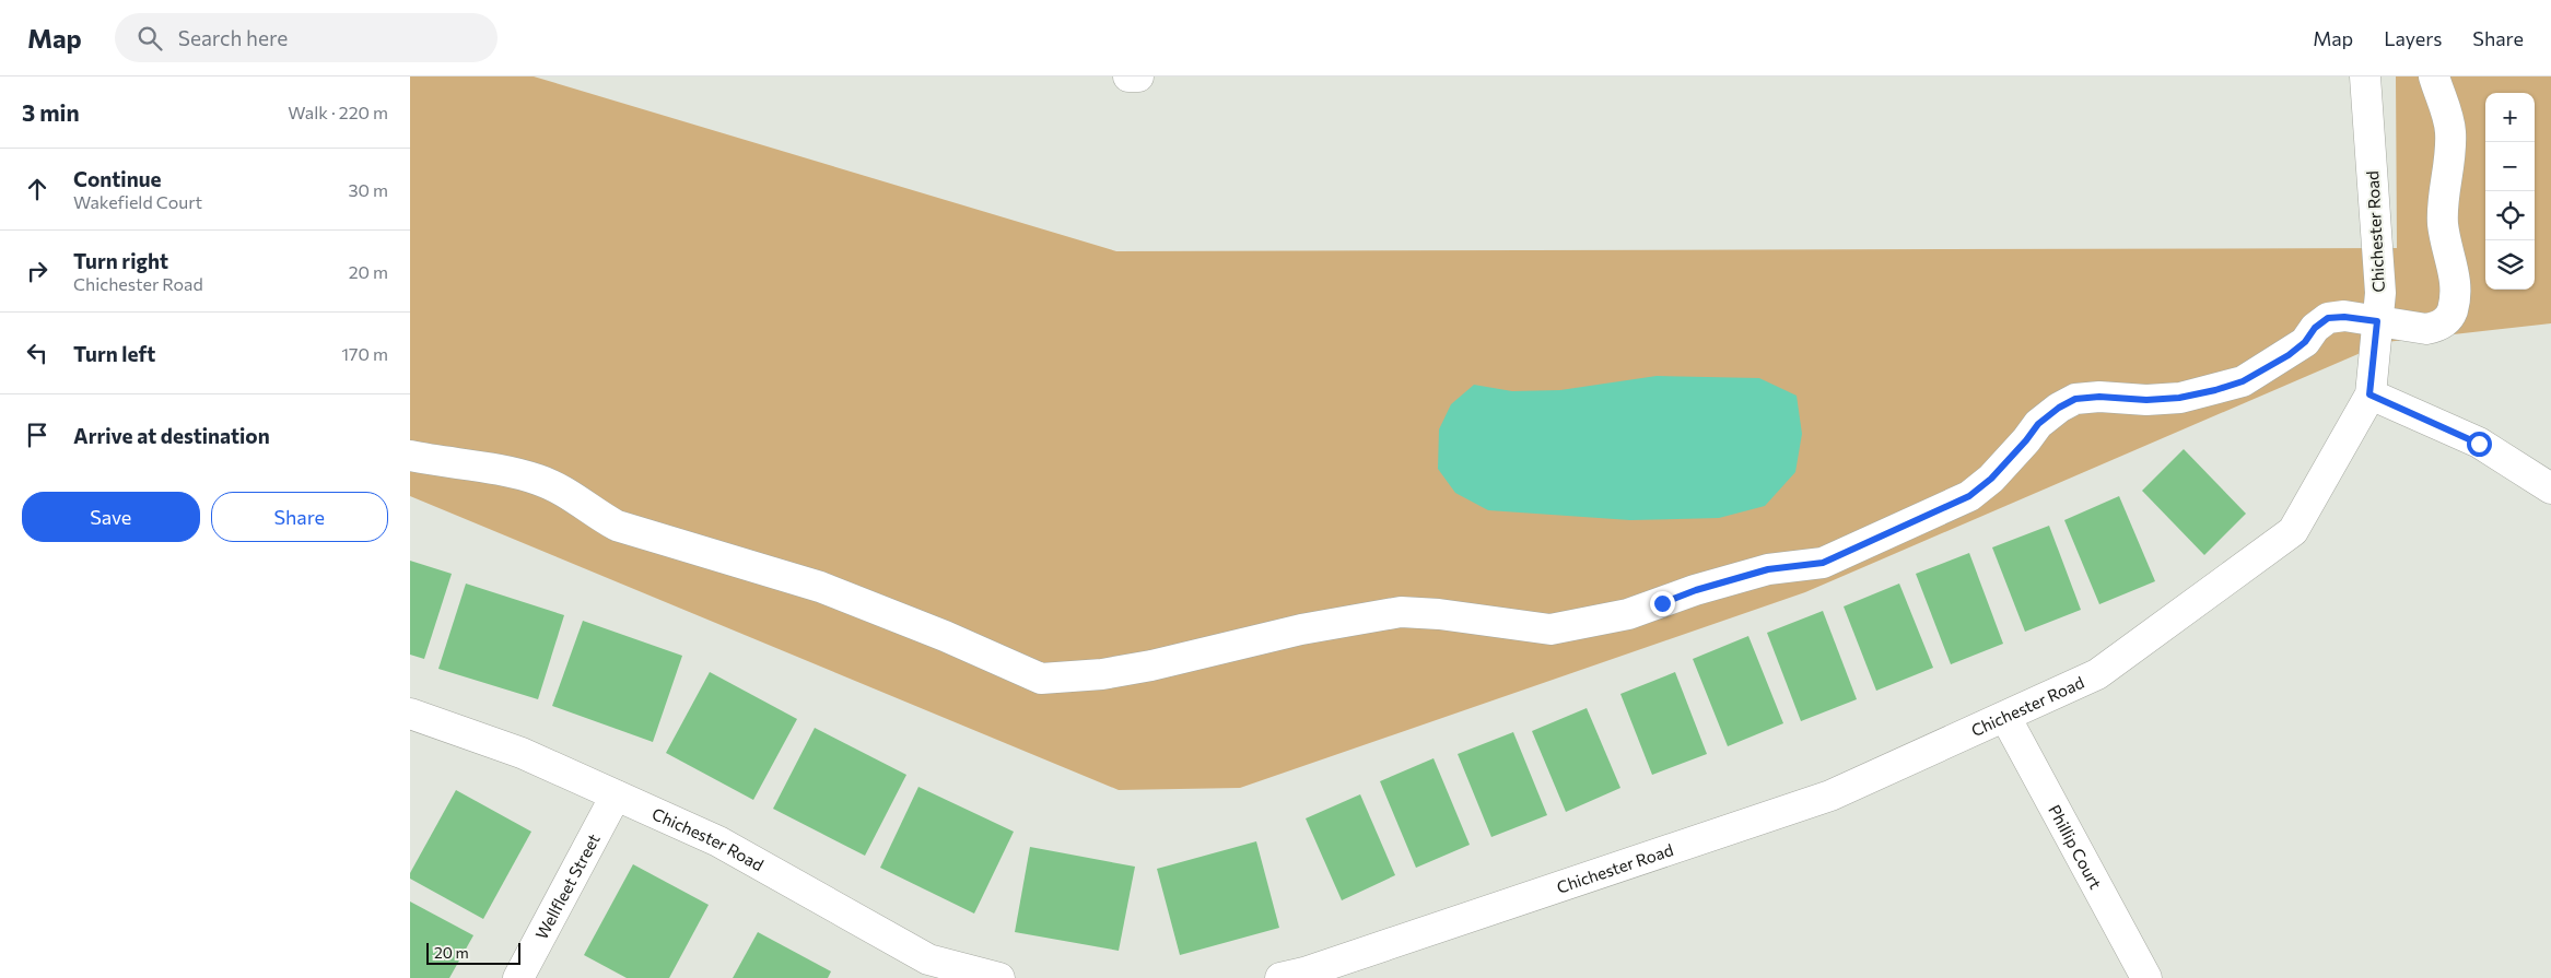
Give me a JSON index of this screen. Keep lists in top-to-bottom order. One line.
{"streets":{"street":["Chichester Road","Phillip Court","Wellfleet Street"]},"crossings":[["Chichester Road","Phillip Court"],["Chichester Road","Wellfleet Street"]],"scale_bar":"20 m","page":{"header":"Map","search":"Search here","nav":["Map","Layers","Share"],"heading":["3 min","Walk · 220 m"],"map_buttons":["+","−"],"list":[["Continue","Wakefield Court","30 m"],["Turn right","Chichester Road","20 m"],["Turn left","170 m"],"Arrive at destination"],"buttons":["Save","Share"],"scale":"20 m"}}
